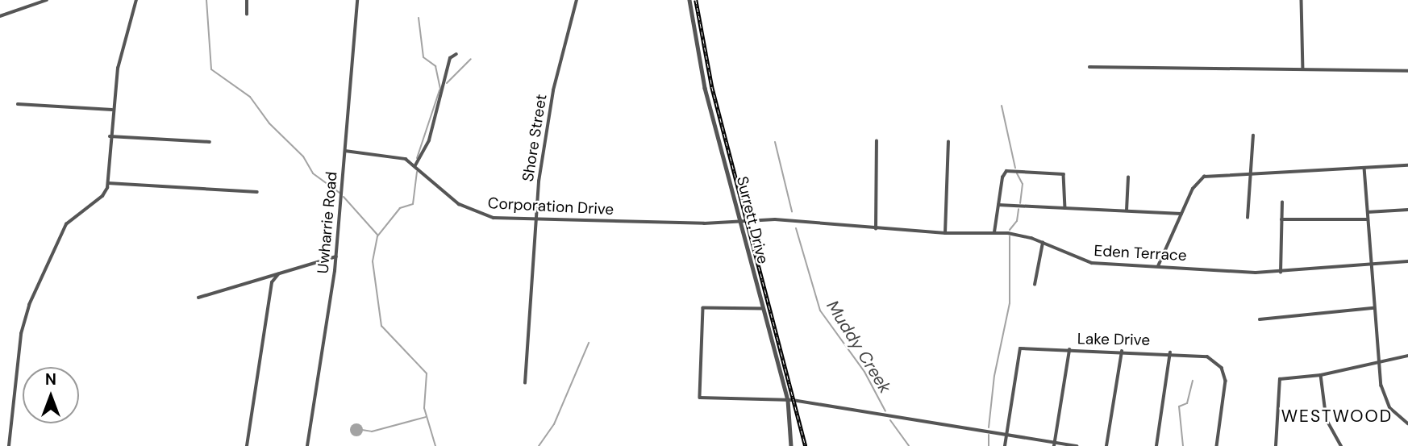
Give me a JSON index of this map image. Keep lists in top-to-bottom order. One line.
{"streets":{"street":["Shore Street","Corporation Drive","Surrett Drive","Uwharrie Road","Eden Terrace","Lake Drive"]},"crossings":[["Shore Street","Corporation Drive"],["Corporation Drive","Surrett Drive"],["Corporation Drive","Uwharrie Road"],["Corporation Drive","Eden Terrace"],["Surrett Drive","Eden Terrace"]],"districts":["WESTWOOD"],"water":["Muddy Creek"],"north":"top"}
